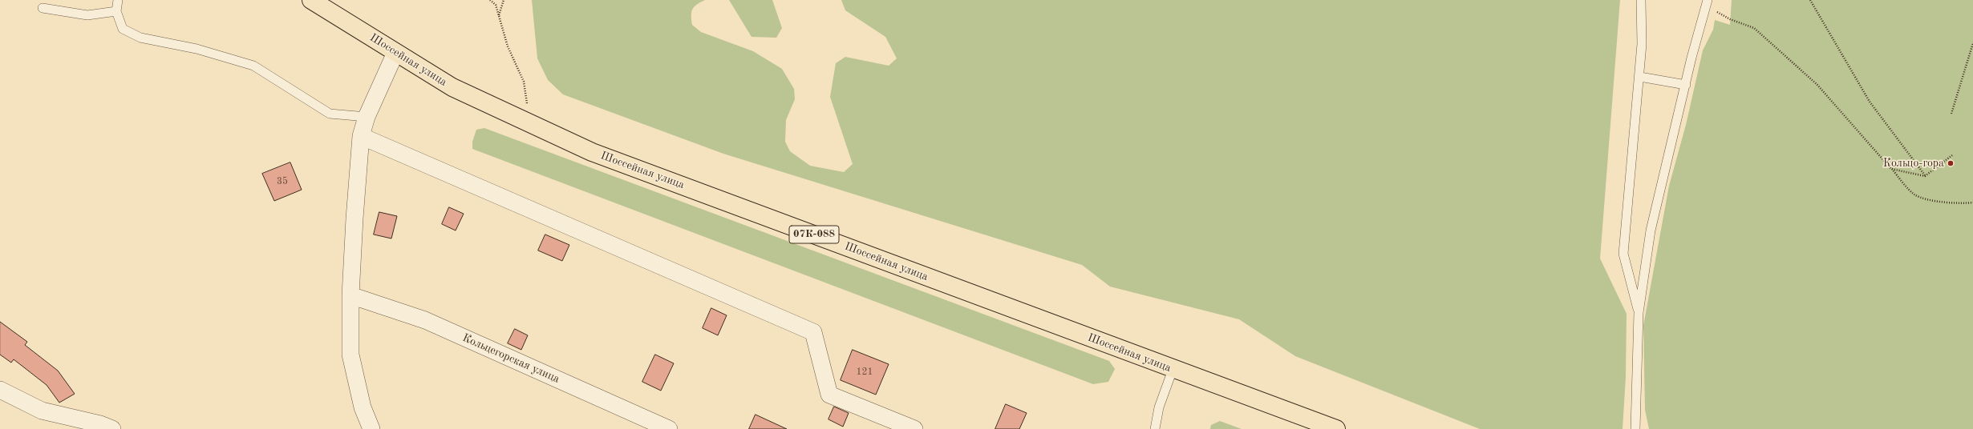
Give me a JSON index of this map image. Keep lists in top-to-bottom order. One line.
{"streets":{"main road":["Шоссейная улица","07К-088"],"street":["Кольцегорская улица"]},"places":["Кольцо-гора"],"house_numbers":["35","121"]}
